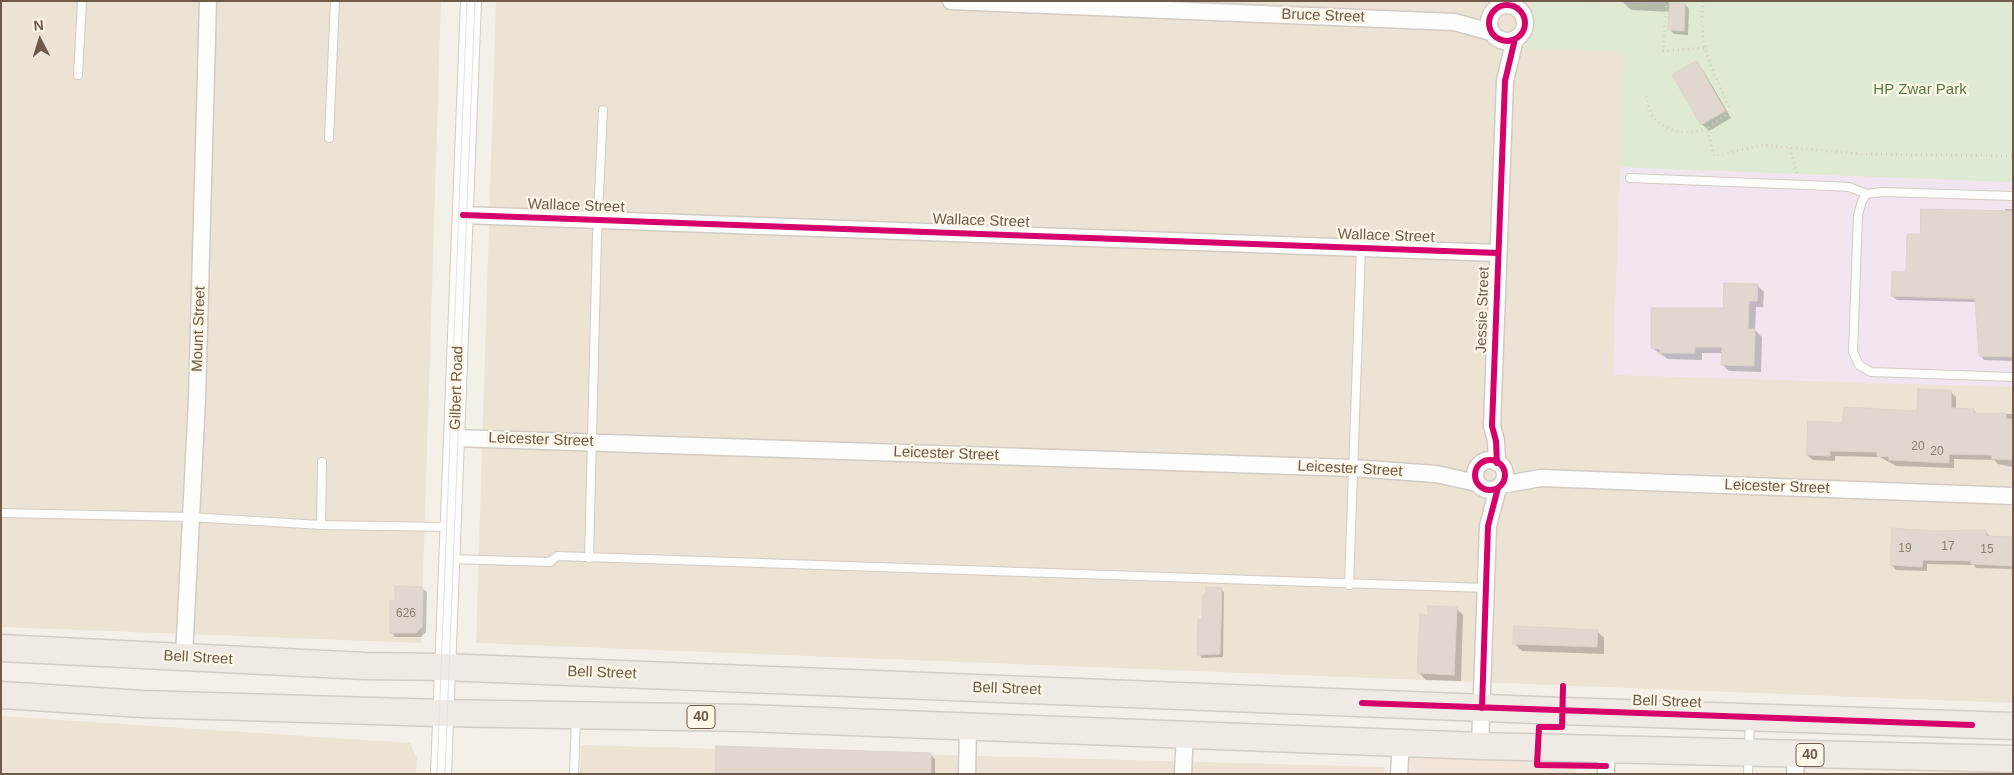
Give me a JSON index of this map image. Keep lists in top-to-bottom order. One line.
{"streets":{"highway":["Bell Street","40"],"street":["Bruce Street","Wallace Street","Jessie Street","Mount Street","Gilbert Road","Leicester Street"]},"crossings":[["Bruce Street","Jessie Street"],["Wallace Street","Jessie Street"],["Wallace Street","Gilbert Road"],["Jessie Street","Leicester Street"],["Jessie Street","Bell Street"],["Jessie Street","40"],["Mount Street","Bell Street"],["Gilbert Road","Leicester Street"],["Gilbert Road","Bell Street"],["Gilbert Road","40"]],"parks":["HP Zwar Park"],"house_numbers":["20","20","17","19","15","626"],"north":"top"}
